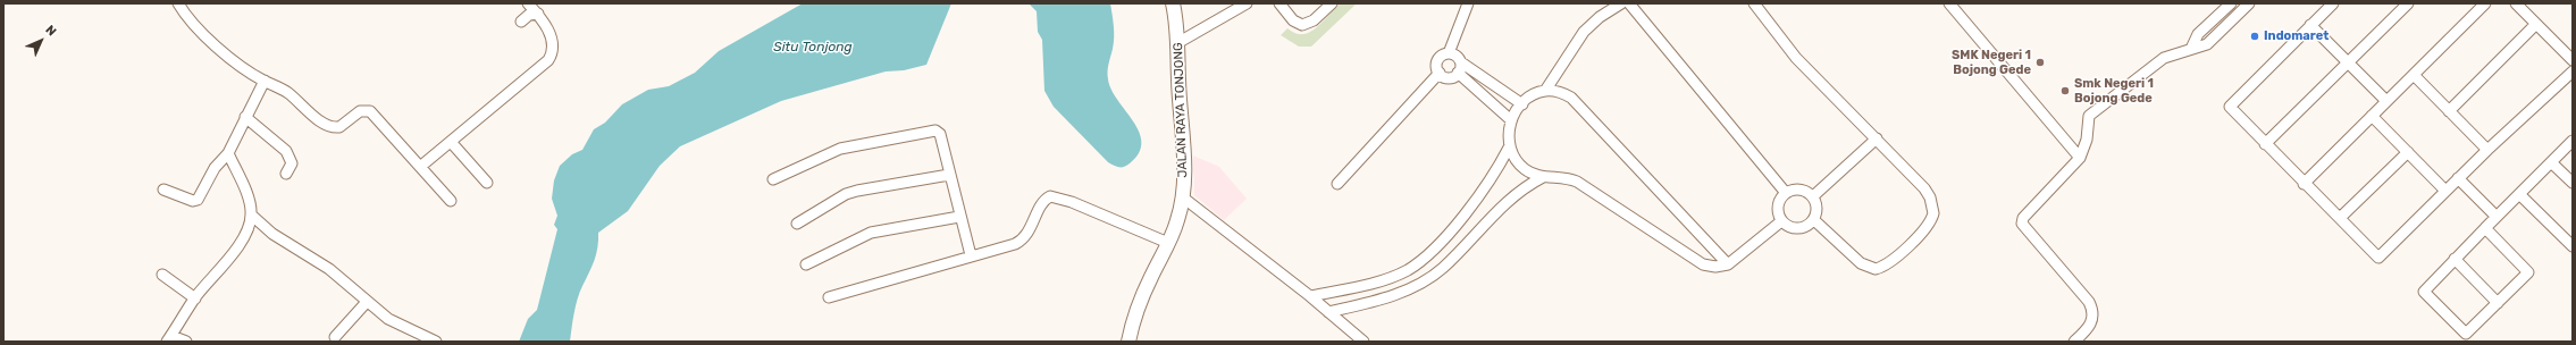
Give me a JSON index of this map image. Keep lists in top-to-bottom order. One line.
{"streets":{"main road":["JALAN RAYA TONJONG"]},"water":["Situ Tonjong"],"places":["Indomaret","SMK Negeri 1 Bojong Gede","Smk Negeri 1 Bojong Gede"],"north":"top right"}
